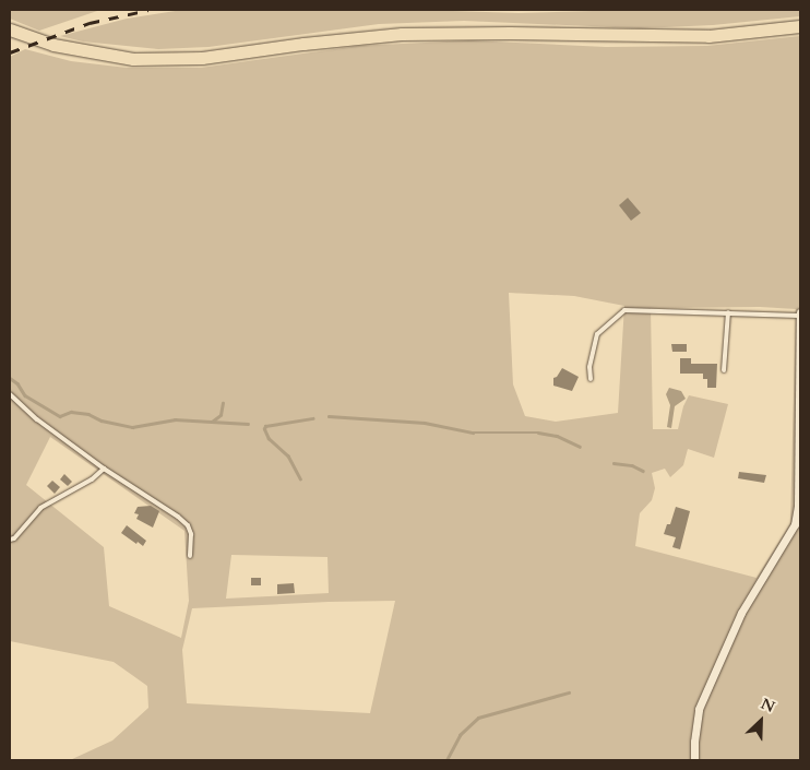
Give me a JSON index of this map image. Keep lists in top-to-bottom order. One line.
{"north":"top right"}
